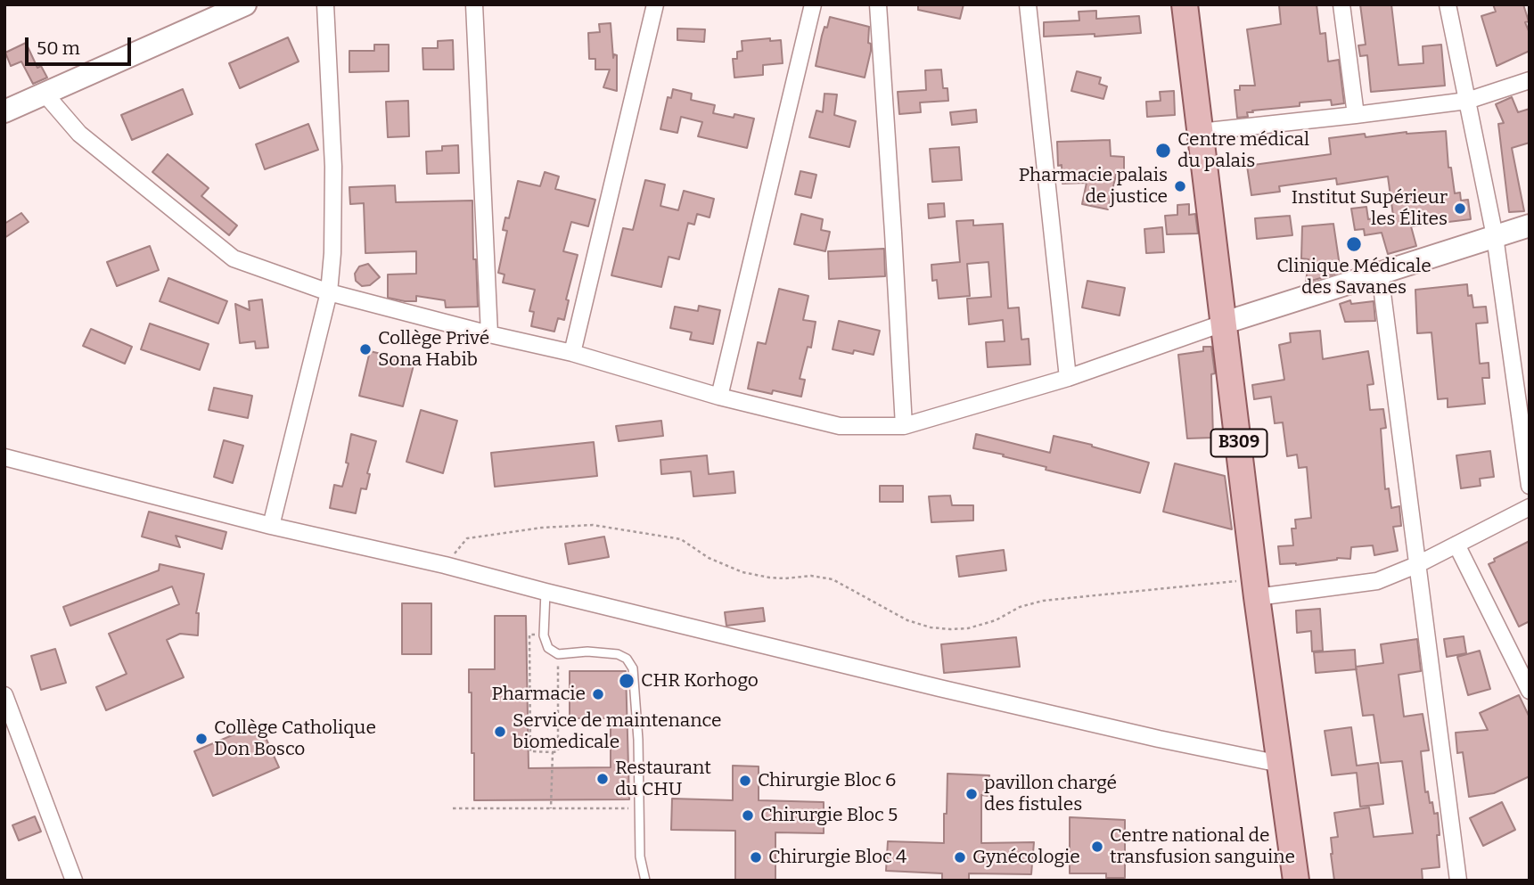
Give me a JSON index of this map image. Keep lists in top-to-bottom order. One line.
{"streets":{"main road":["B309"]},"places":["Centre médical du palais","Pharmacie palais de justice","Institut Supérieur les Élites","Clinique Médicale des Savanes","Collège Privé Sona Habib","CHR Korhogo","Pharmacie","Service de maintenance biomedicale","Collège Catholique Don Bosco","Restaurant du CHU","Chirurgie Bloc 6","pavillon chargé des fistules","Chirurgie Bloc 5","Centre national de transfusion sanguine","Chirurgie Bloc 4","Gynécologie"],"scale_bar":"50 m"}
